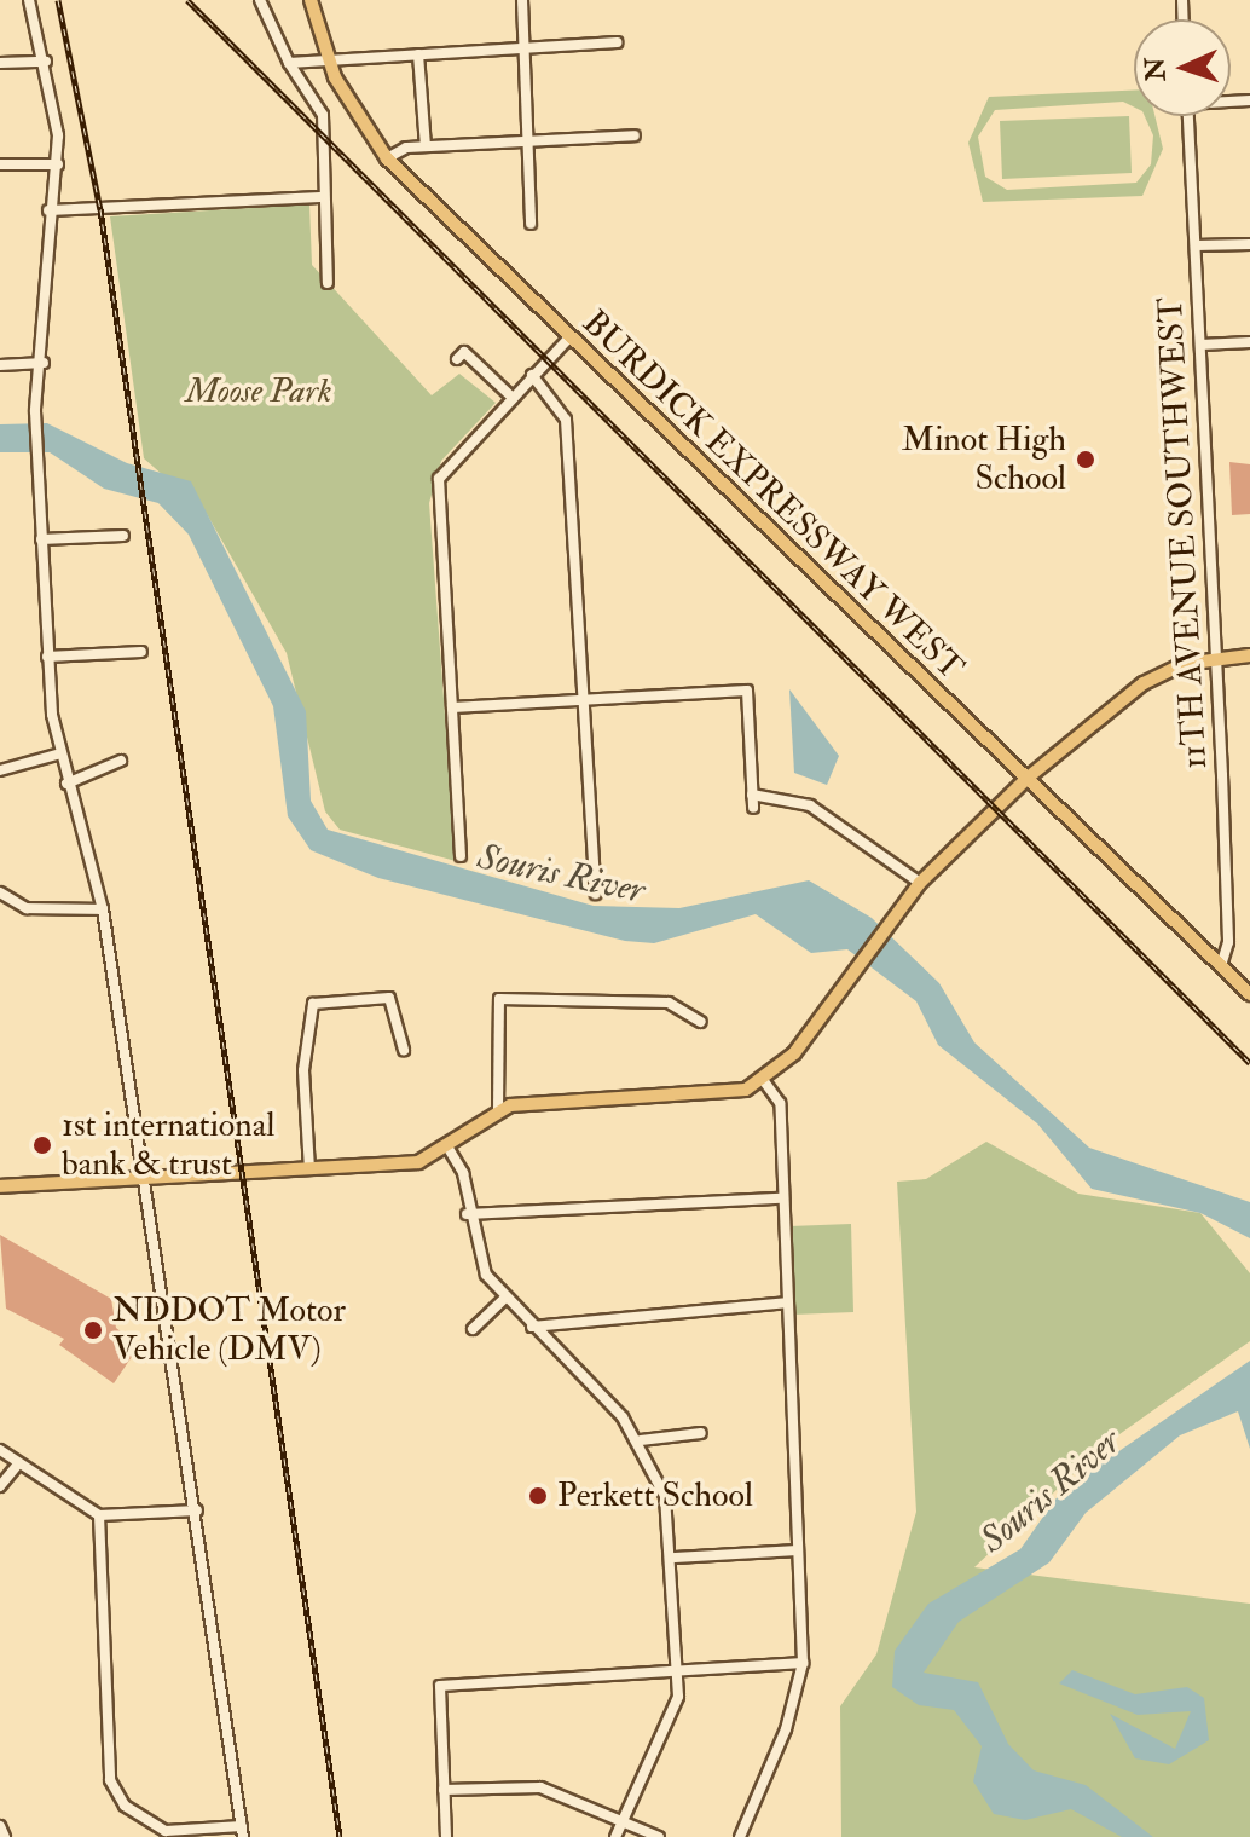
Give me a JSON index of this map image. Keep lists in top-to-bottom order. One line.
{"streets":{"main road":["BURDICK EXPRESSWAY WEST"],"street":["11TH AVENUE SOUTHWEST"]},"crossings":[["BURDICK EXPRESSWAY WEST","11TH AVENUE SOUTHWEST"]],"water":["Souris River"],"parks":["Moose Park"],"places":["Minot High School","1st international bank & trust","NDDOT Motor Vehicle (DMV)","Perkett School"],"north":"left"}
